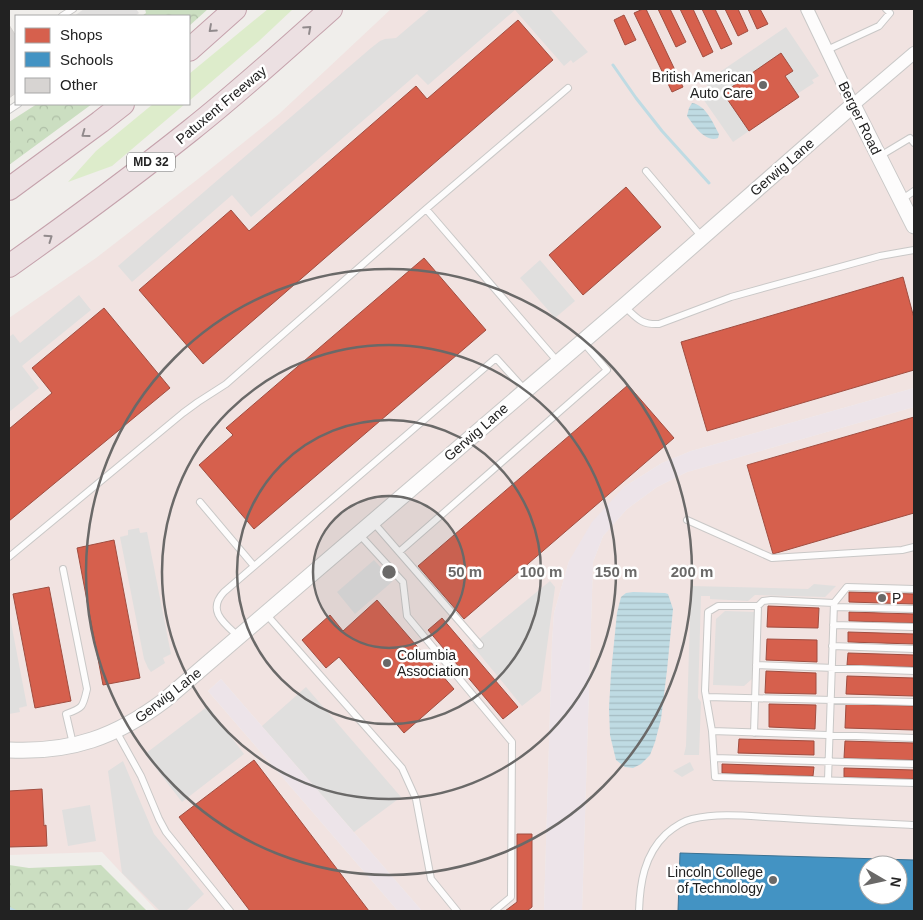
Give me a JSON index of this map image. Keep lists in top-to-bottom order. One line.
{"streets":{"highway":["Patuxent Freeway","MD 32"],"street":["Berger Road","Gerwig Lane"]},"crossings":[["Berger Road","Gerwig Lane"]],"places":["British American Auto Care","P","Columbia Association","Lincoln College of Technology"],"legend":["Shops","Schools","Other"],"north":"right","rings":["50 m","100 m","150 m","200 m"]}
